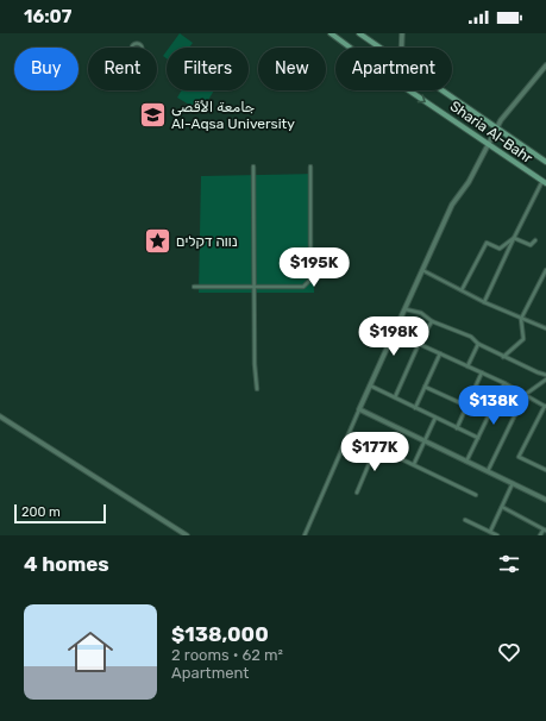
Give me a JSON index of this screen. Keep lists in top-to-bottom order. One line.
{"streets":{"main road":["Sharia Al-Bahr"]},"places":{"school or university":["جامعة الأقصى Al-Aqsa University"],"place":["נווה דקלים"]},"scale_bar":"200 m","page":{"status":"16:07","chip":["Buy","Rent","Filters","New","Apartment"],"price":["$195K","$198K","$138K","$177K"],"scale":"200 m","heading":"4 homes","list":[{"name":"$138,000","note":"2 rooms · 62 m² · Apartment"}]}}
